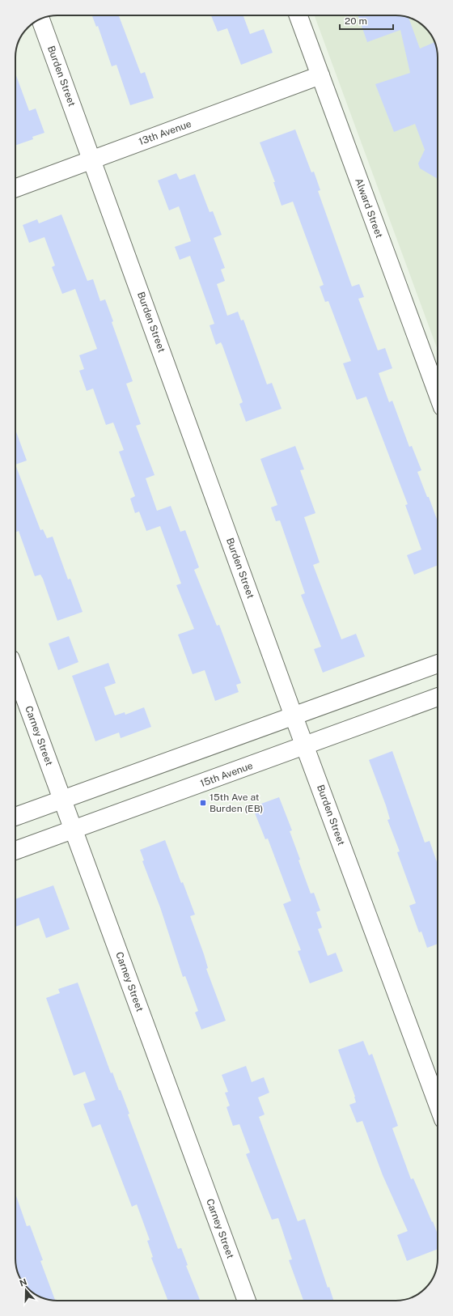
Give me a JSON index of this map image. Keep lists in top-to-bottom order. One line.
{"streets":{"street":["Burden Street","13th Avenue","Alward Street","Carney Street","15th Avenue"]},"crossings":[["Burden Street","13th Avenue"],["Burden Street","15th Avenue"],["13th Avenue","Alward Street"],["Carney Street","15th Avenue"]],"places":{"transit":["15th Ave at Burden (EB)"]},"scale_bar":"20 m","north":"top"}
